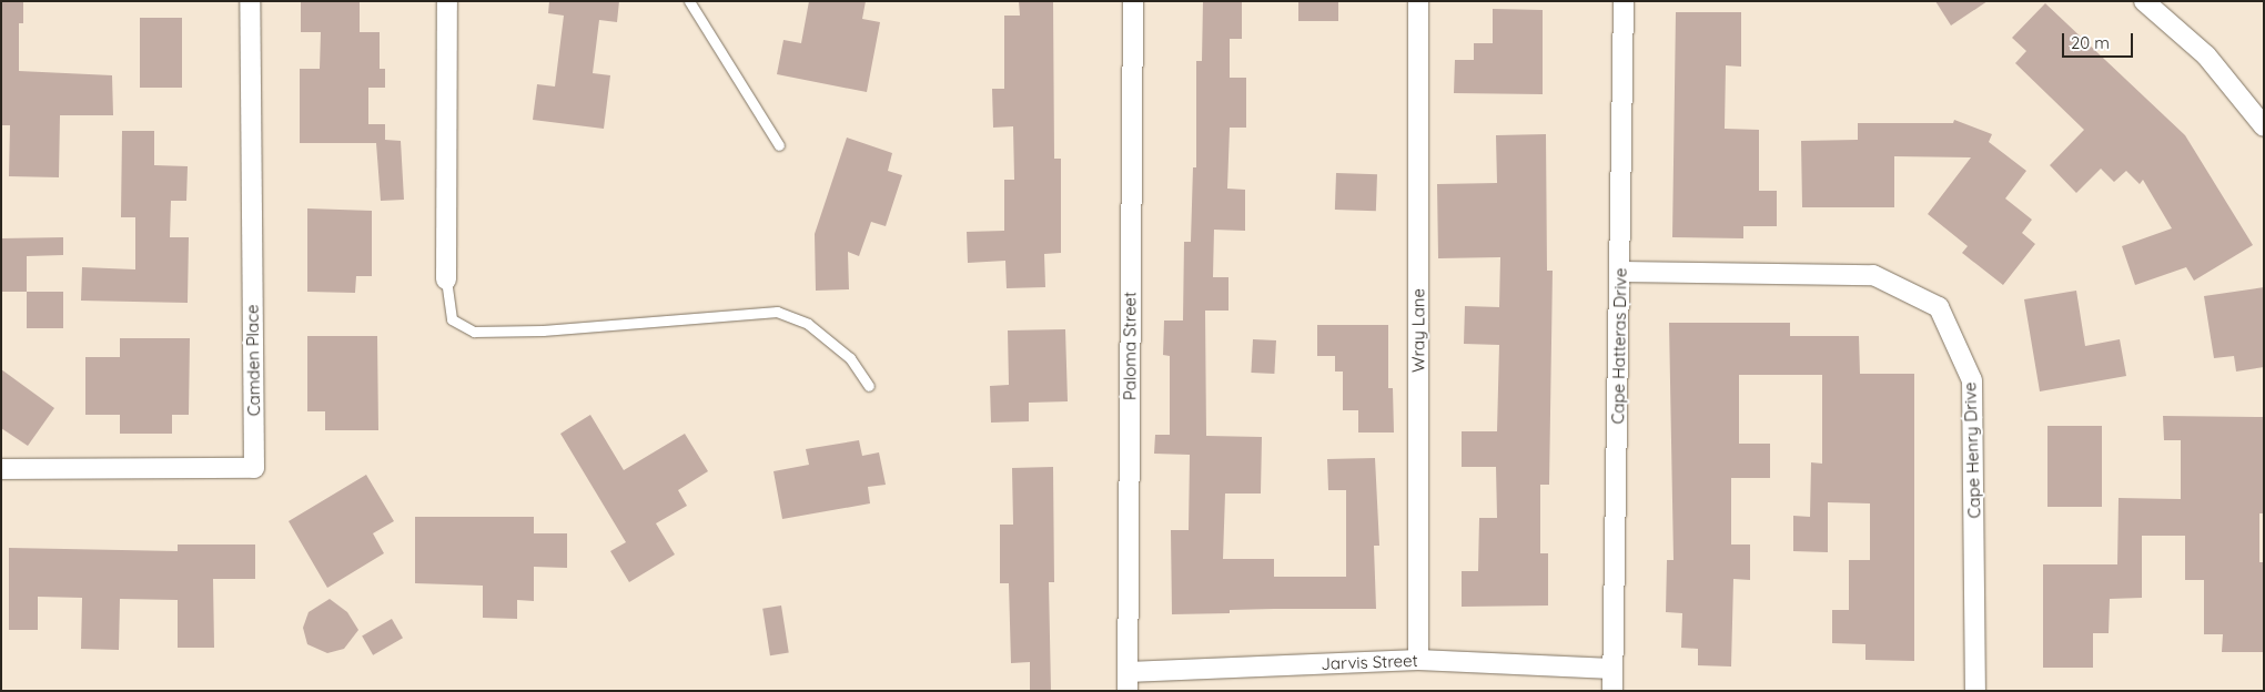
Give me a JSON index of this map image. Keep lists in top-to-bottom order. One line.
{"streets":{"street":["Wray Lane","Paloma Street","Cape Hatteras Drive","Camden Place","Cape Henry Drive","Jarvis Street"]},"crossings":[["Wray Lane","Jarvis Street"],["Paloma Street","Jarvis Street"],["Cape Hatteras Drive","Cape Henry Drive"],["Cape Hatteras Drive","Jarvis Street"]],"scale_bar":"20 m"}
